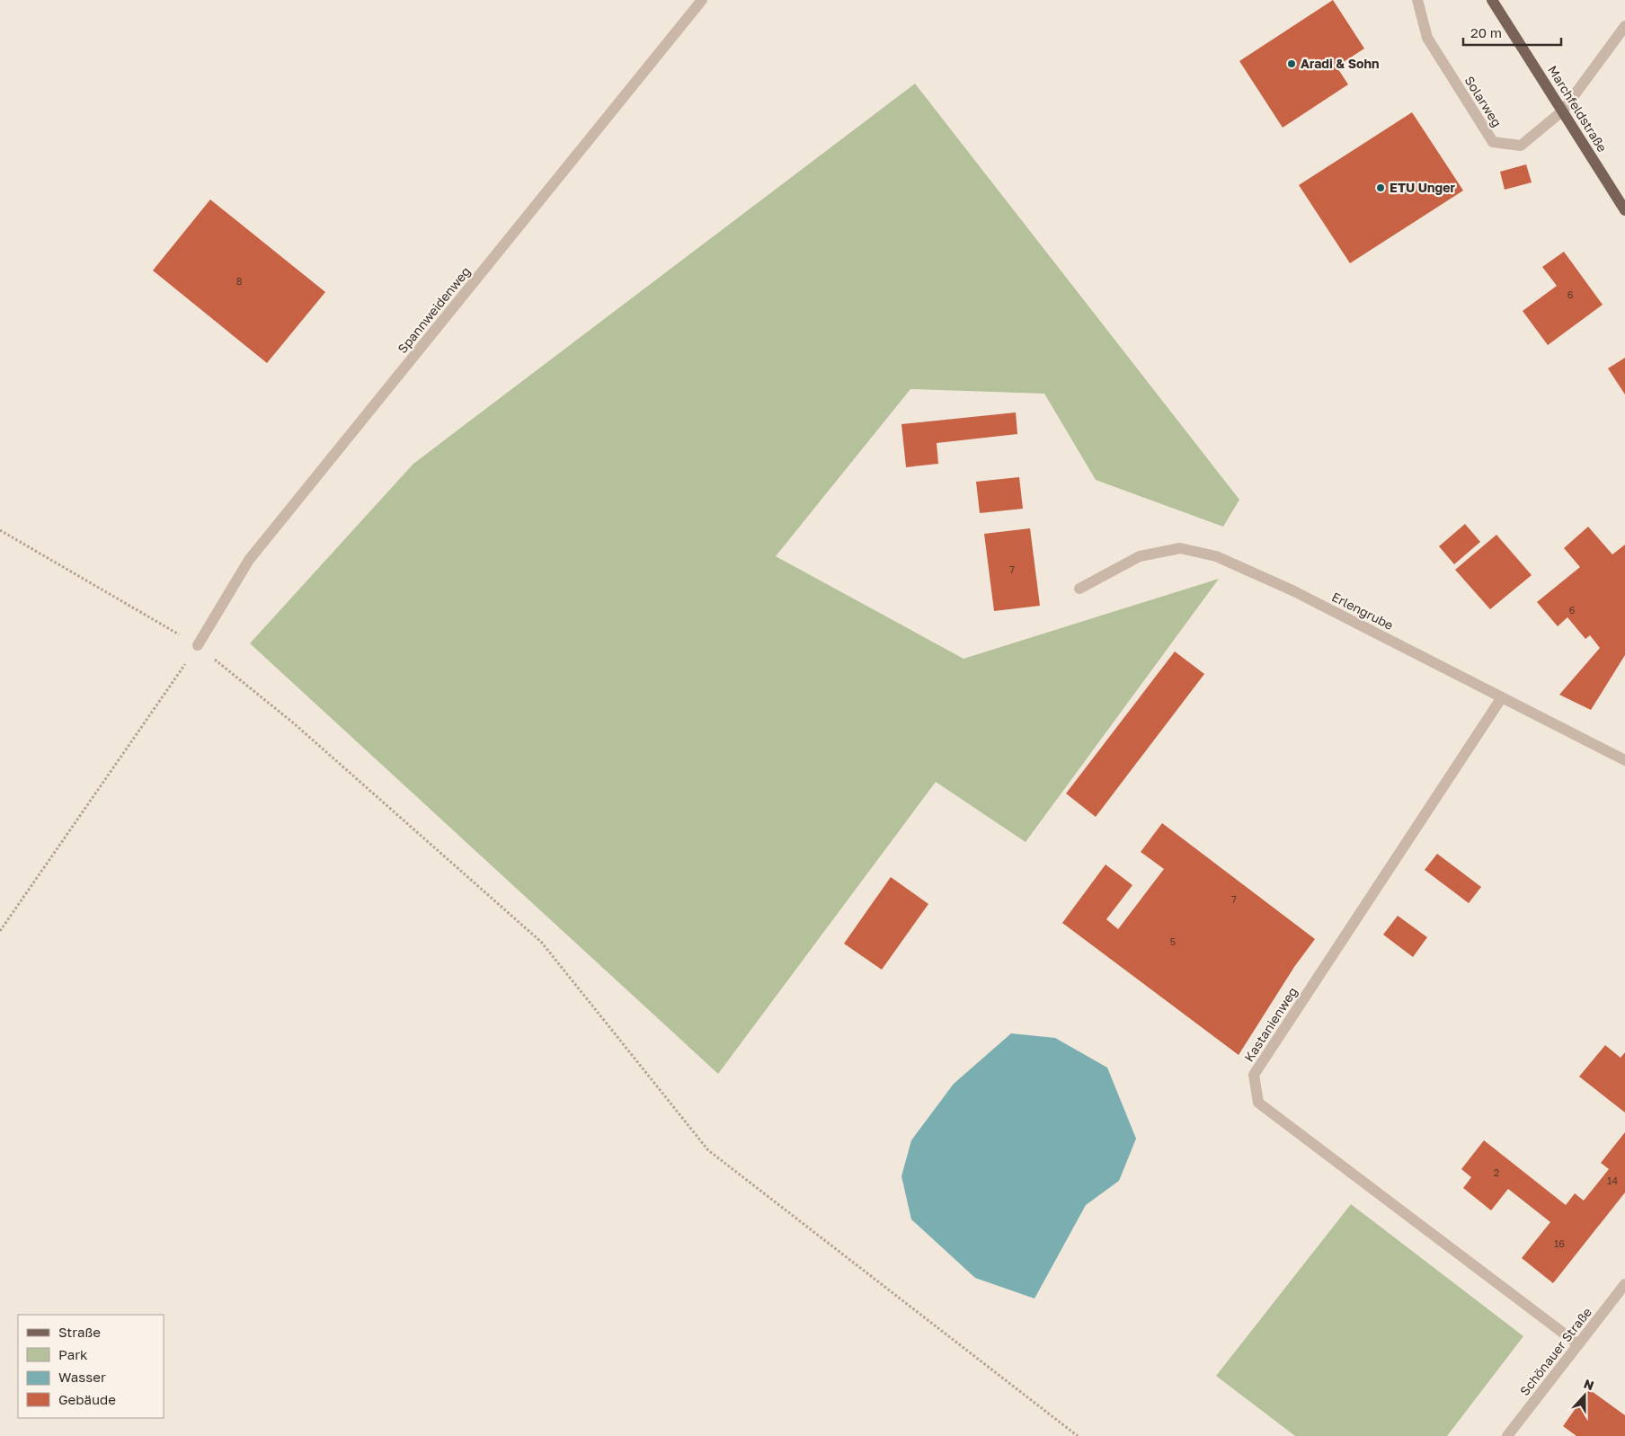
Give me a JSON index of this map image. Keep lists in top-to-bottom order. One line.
{"streets":{"main road":["Marchfeldstraße"],"street":["Solarweg","Spannweidenweg","Erlengrube","Kastanienweg","Schönauer Straße"]},"crossings":[["Solarweg","Marchfeldstraße"],["Erlengrube","Kastanienweg"],["Kastanienweg","Schönauer Straße"]],"places":["Aradi & Sohn","ETU Unger"],"house_numbers":["8","6","7","6","7","5","2","14","16"],"legend":["Straße","Park","Wasser","Gebäude"],"scale_bar":"20 m","north":"top"}
